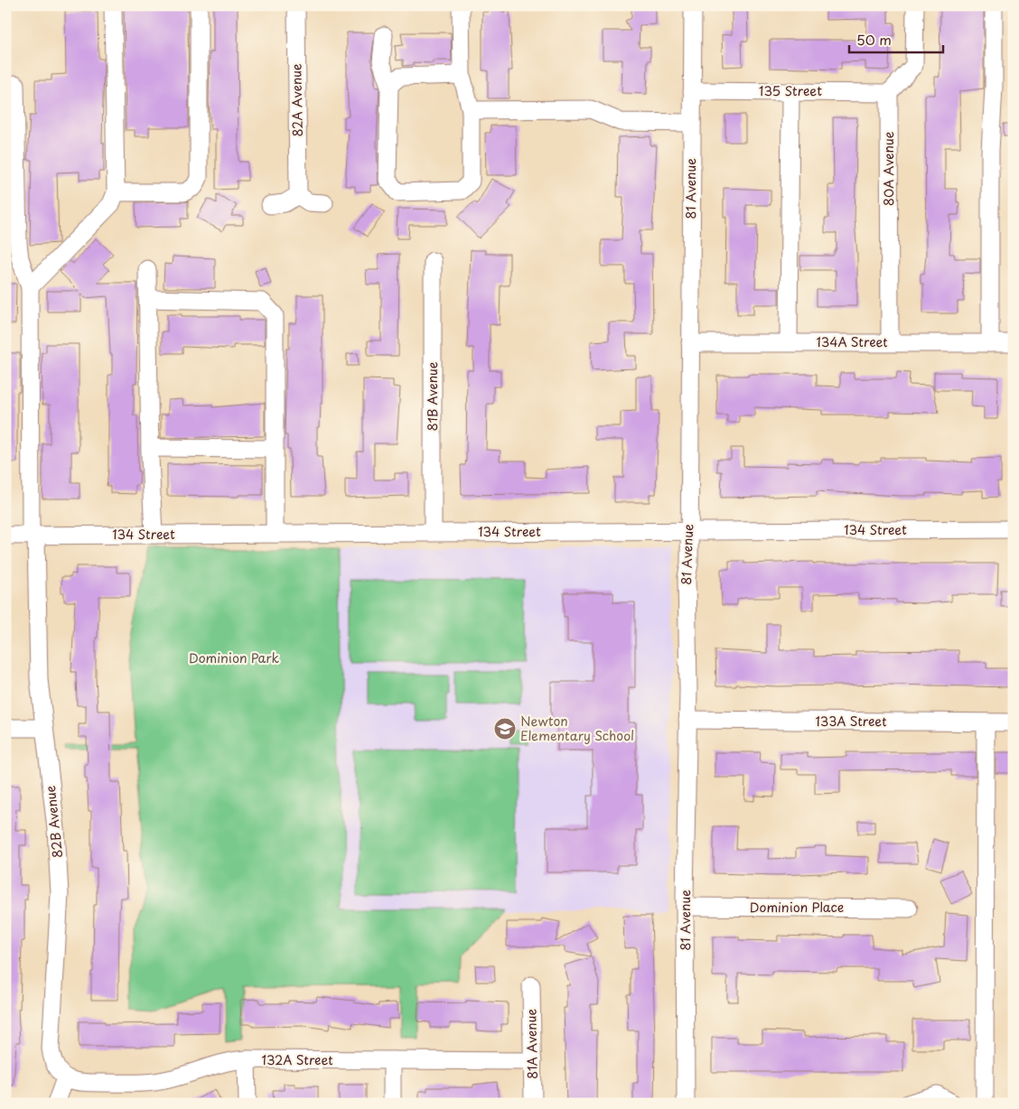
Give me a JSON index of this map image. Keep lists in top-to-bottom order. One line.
{"streets":{"street":["135 Street","82A Avenue","80A Avenue","81 Avenue","134A Street","81B Avenue","134 Street","133A Street","82B Avenue","Dominion Place","81A Avenue","132A Street"]},"crossings":[["135 Street","80A Avenue"],["135 Street","81 Avenue"],["80A Avenue","134A Street"],["81 Avenue","134A Street"],["81 Avenue","134 Street"],["81 Avenue","133A Street"],["81 Avenue","Dominion Place"],["81B Avenue","134 Street"],["134 Street","82B Avenue"],["82B Avenue","132A Street"],["81A Avenue","132A Street"]],"parks":["Dominion Park"],"places":{"school or university":["Newton Elementary School"]},"scale_bar":"50 m"}
